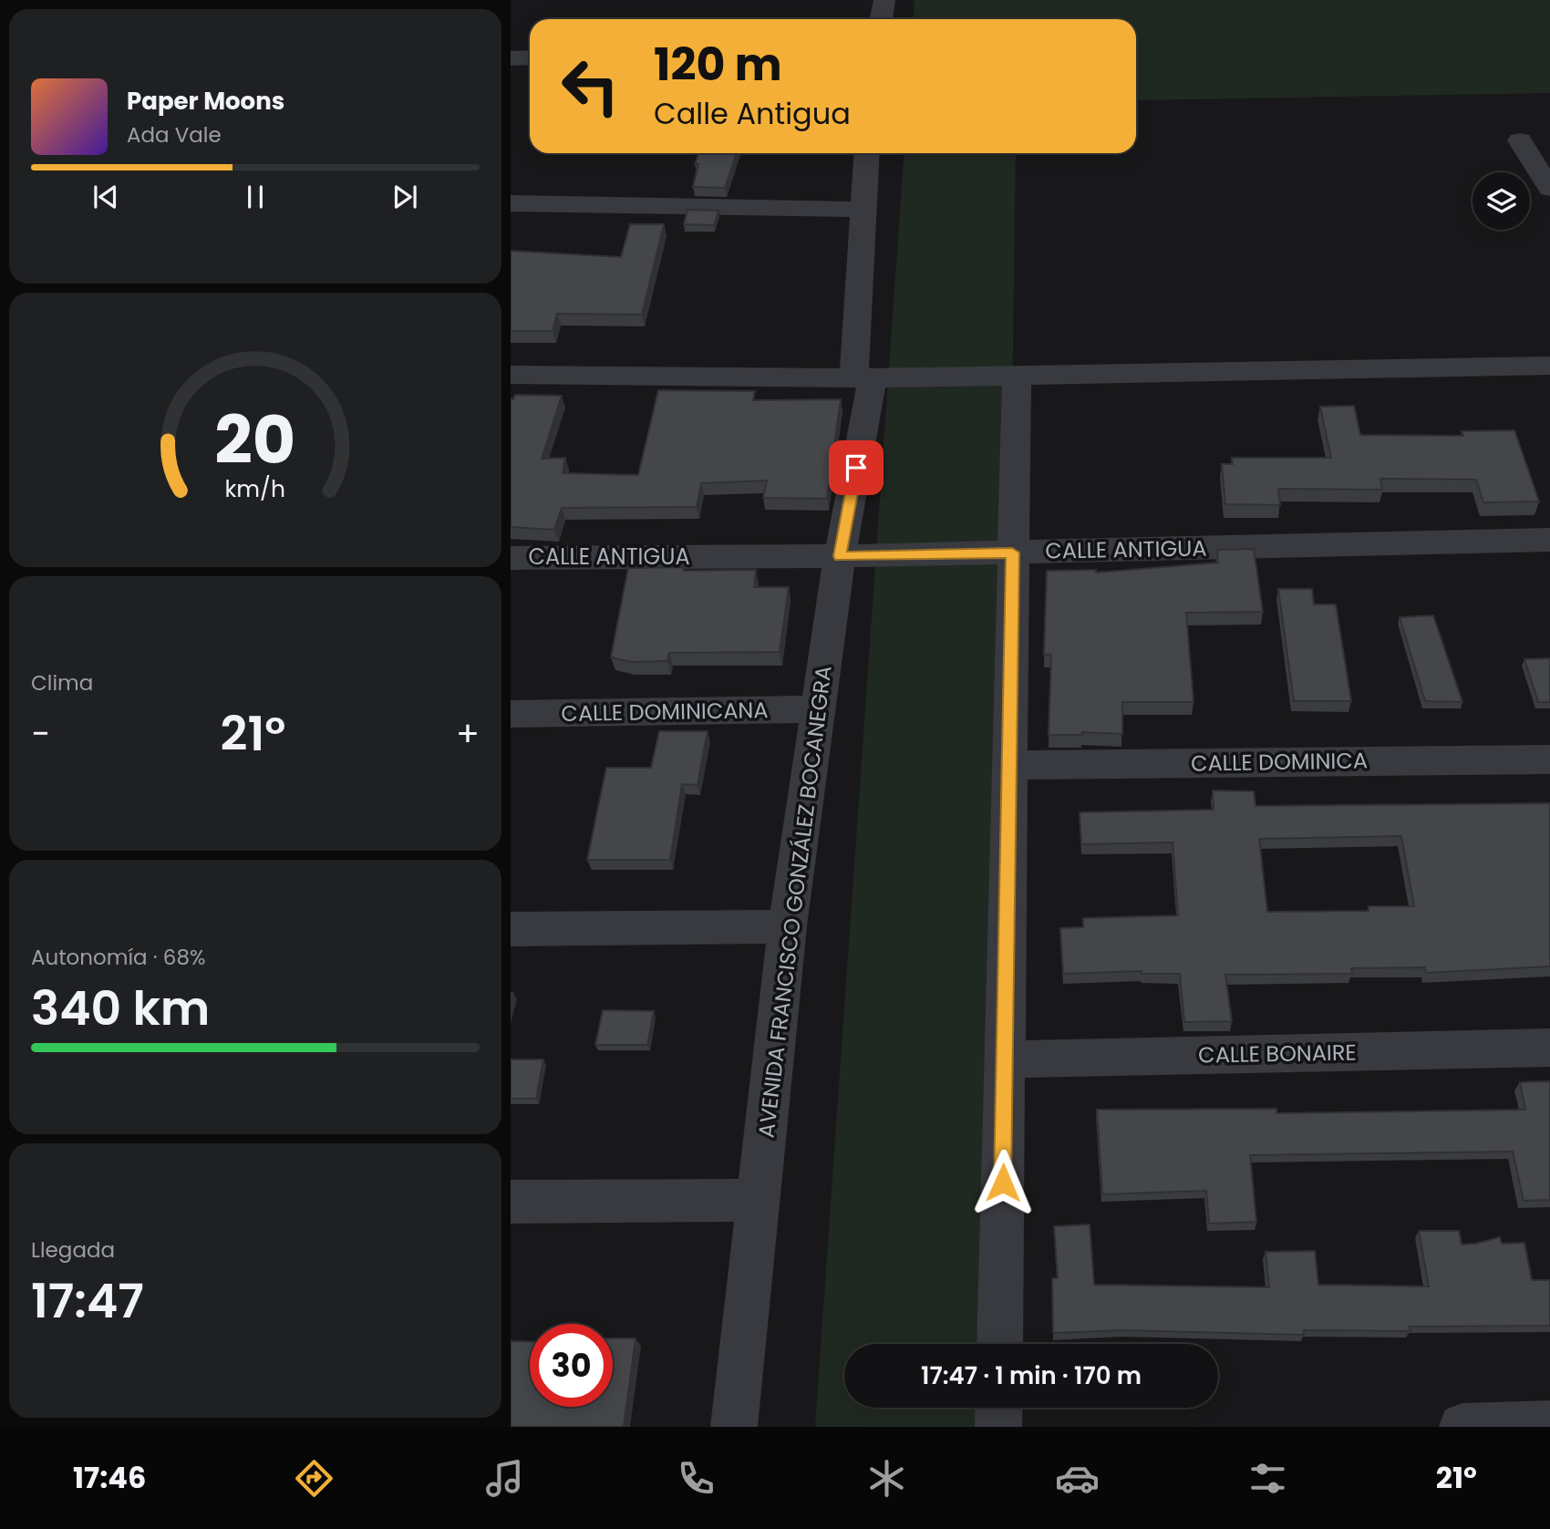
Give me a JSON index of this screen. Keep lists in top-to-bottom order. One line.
{"streets":{"street":["CALLE ANTIGUA","CALLE DOMINICANA","CALLE DOMINICA","AVENIDA FRANCISCO GONZÁLEZ BOCANEGRA","CALLE BONAIRE"]},"crossings":[["CALLE ANTIGUA","AVENIDA FRANCISCO GONZÁLEZ BOCANEGRA"],["CALLE DOMINICANA","AVENIDA FRANCISCO GONZÁLEZ BOCANEGRA"]],"page":{"turn":["120 m","Calle Antigua"],"song":["Paper Moons","Ada Vale"],"tile":["Clima",["Autonomía · 68%","340 km"],["Llegada","17:47"]],"heat":["−","21°","+"],"limit":"30","trip":"17:47 · 1 min · 170 m","tabs":["17:46","21°"],"gauge":["20","km/h"]}}
